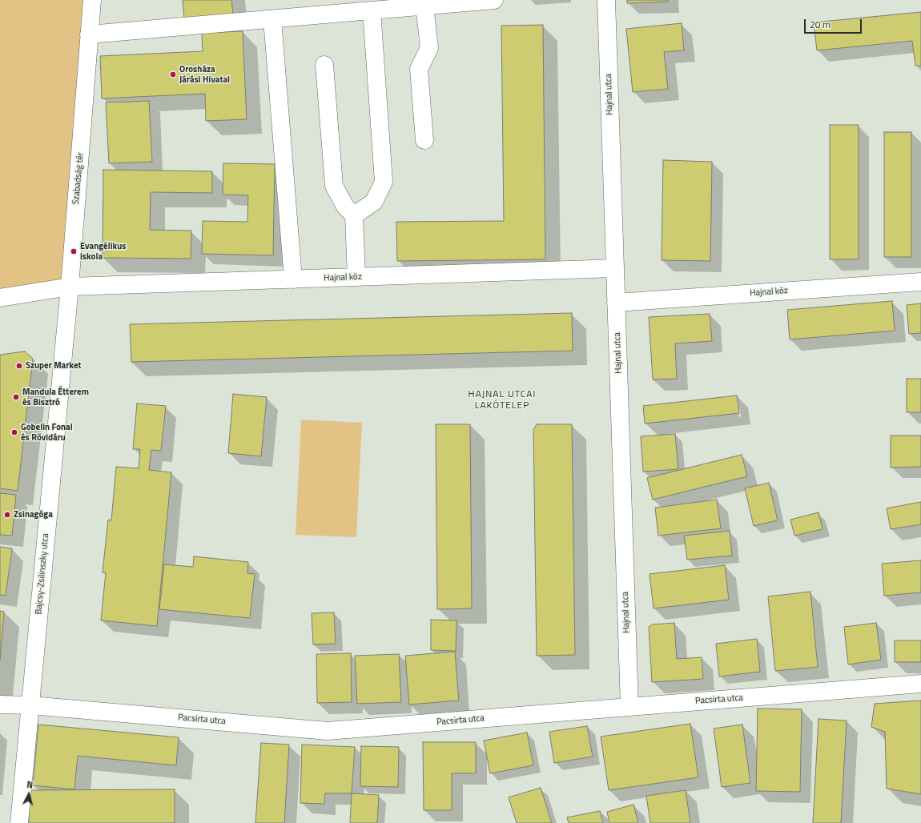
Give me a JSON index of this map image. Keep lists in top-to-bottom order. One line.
{"streets":{"street":["Hajnal utca","Szabadság tér","Hajnal köz","Bajcsy-Zsilinszky utca","Pacsirta utca"]},"crossings":[["Hajnal utca","Hajnal köz"],["Hajnal utca","Pacsirta utca"],["Szabadság tér","Hajnal köz"],["Szabadság tér","Bajcsy-Zsilinszky utca"],["Hajnal köz","Bajcsy-Zsilinszky utca"],["Bajcsy-Zsilinszky utca","Pacsirta utca"]],"districts":["HAJNAL UTCAI LAKÓTELEP"],"places":["Orosháza Járási Hivatal","Evangélikus iskola","Szuper Market","Mandula Étterem és Bisztró","Gobelin Fonal és Rövidáru","Zsinagóga"],"scale_bar":"20 m","north":"top"}
